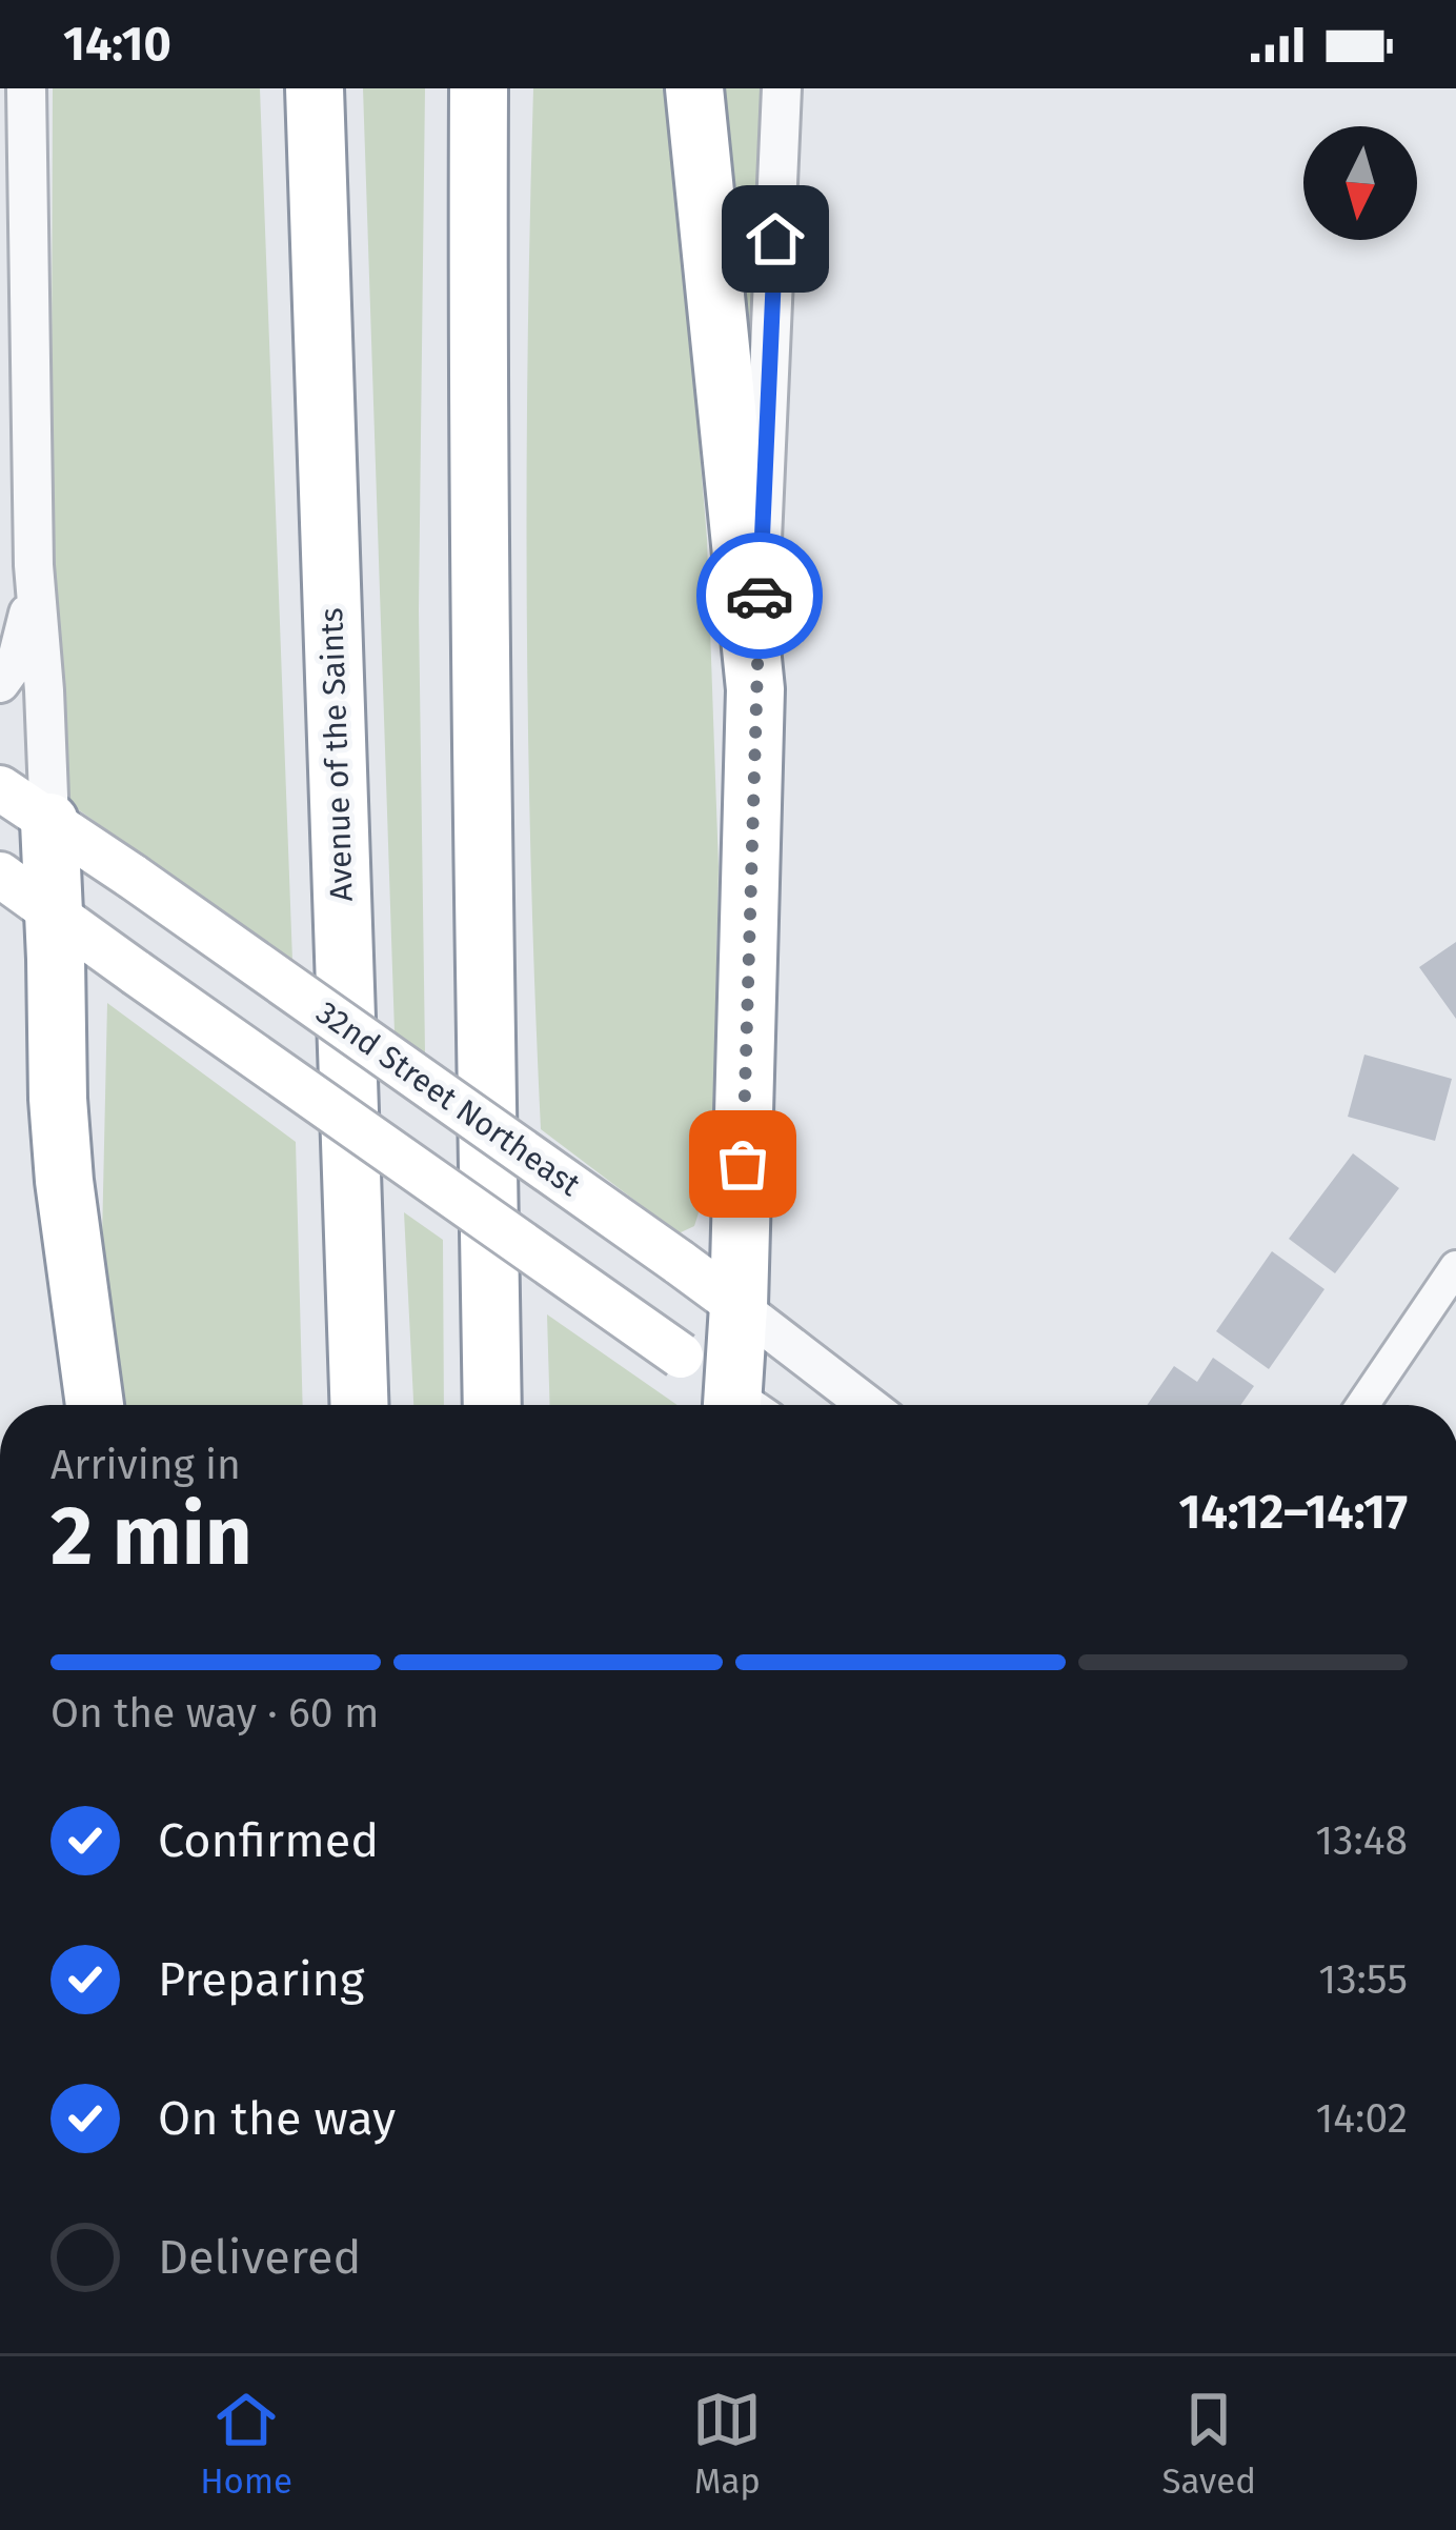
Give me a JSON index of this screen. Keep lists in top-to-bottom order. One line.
{"streets":{"highway":["Avenue of the Saints"],"main road":["32nd Street Northeast"]},"north":"bottom","page":{"status":"14:10","heading":["2 min","Arriving in","14:12–14:17"],"bar":"On the way · 60 m","list":[["Confirmed","13:48"],["Preparing","13:55"],["On the way","14:02"],"Delivered"],"tabs":["Home","Map","Saved"]}}
